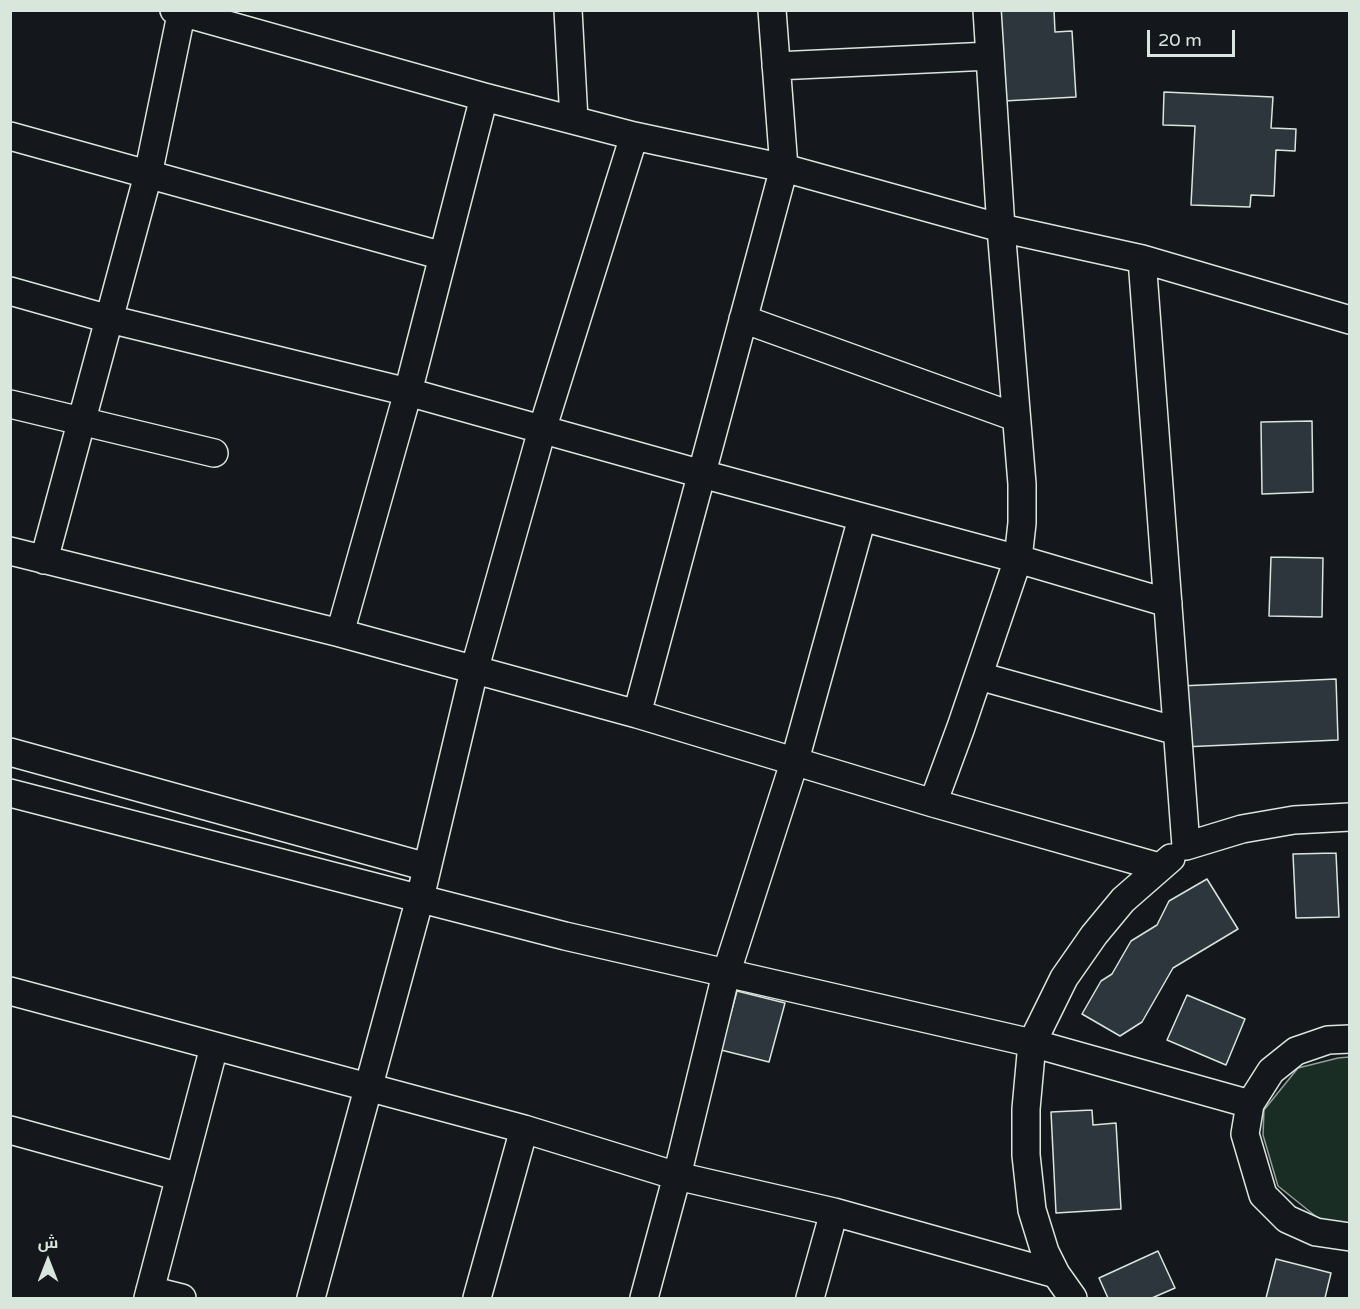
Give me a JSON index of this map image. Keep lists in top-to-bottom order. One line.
{"scale_bar":"20 m","north":"top"}
